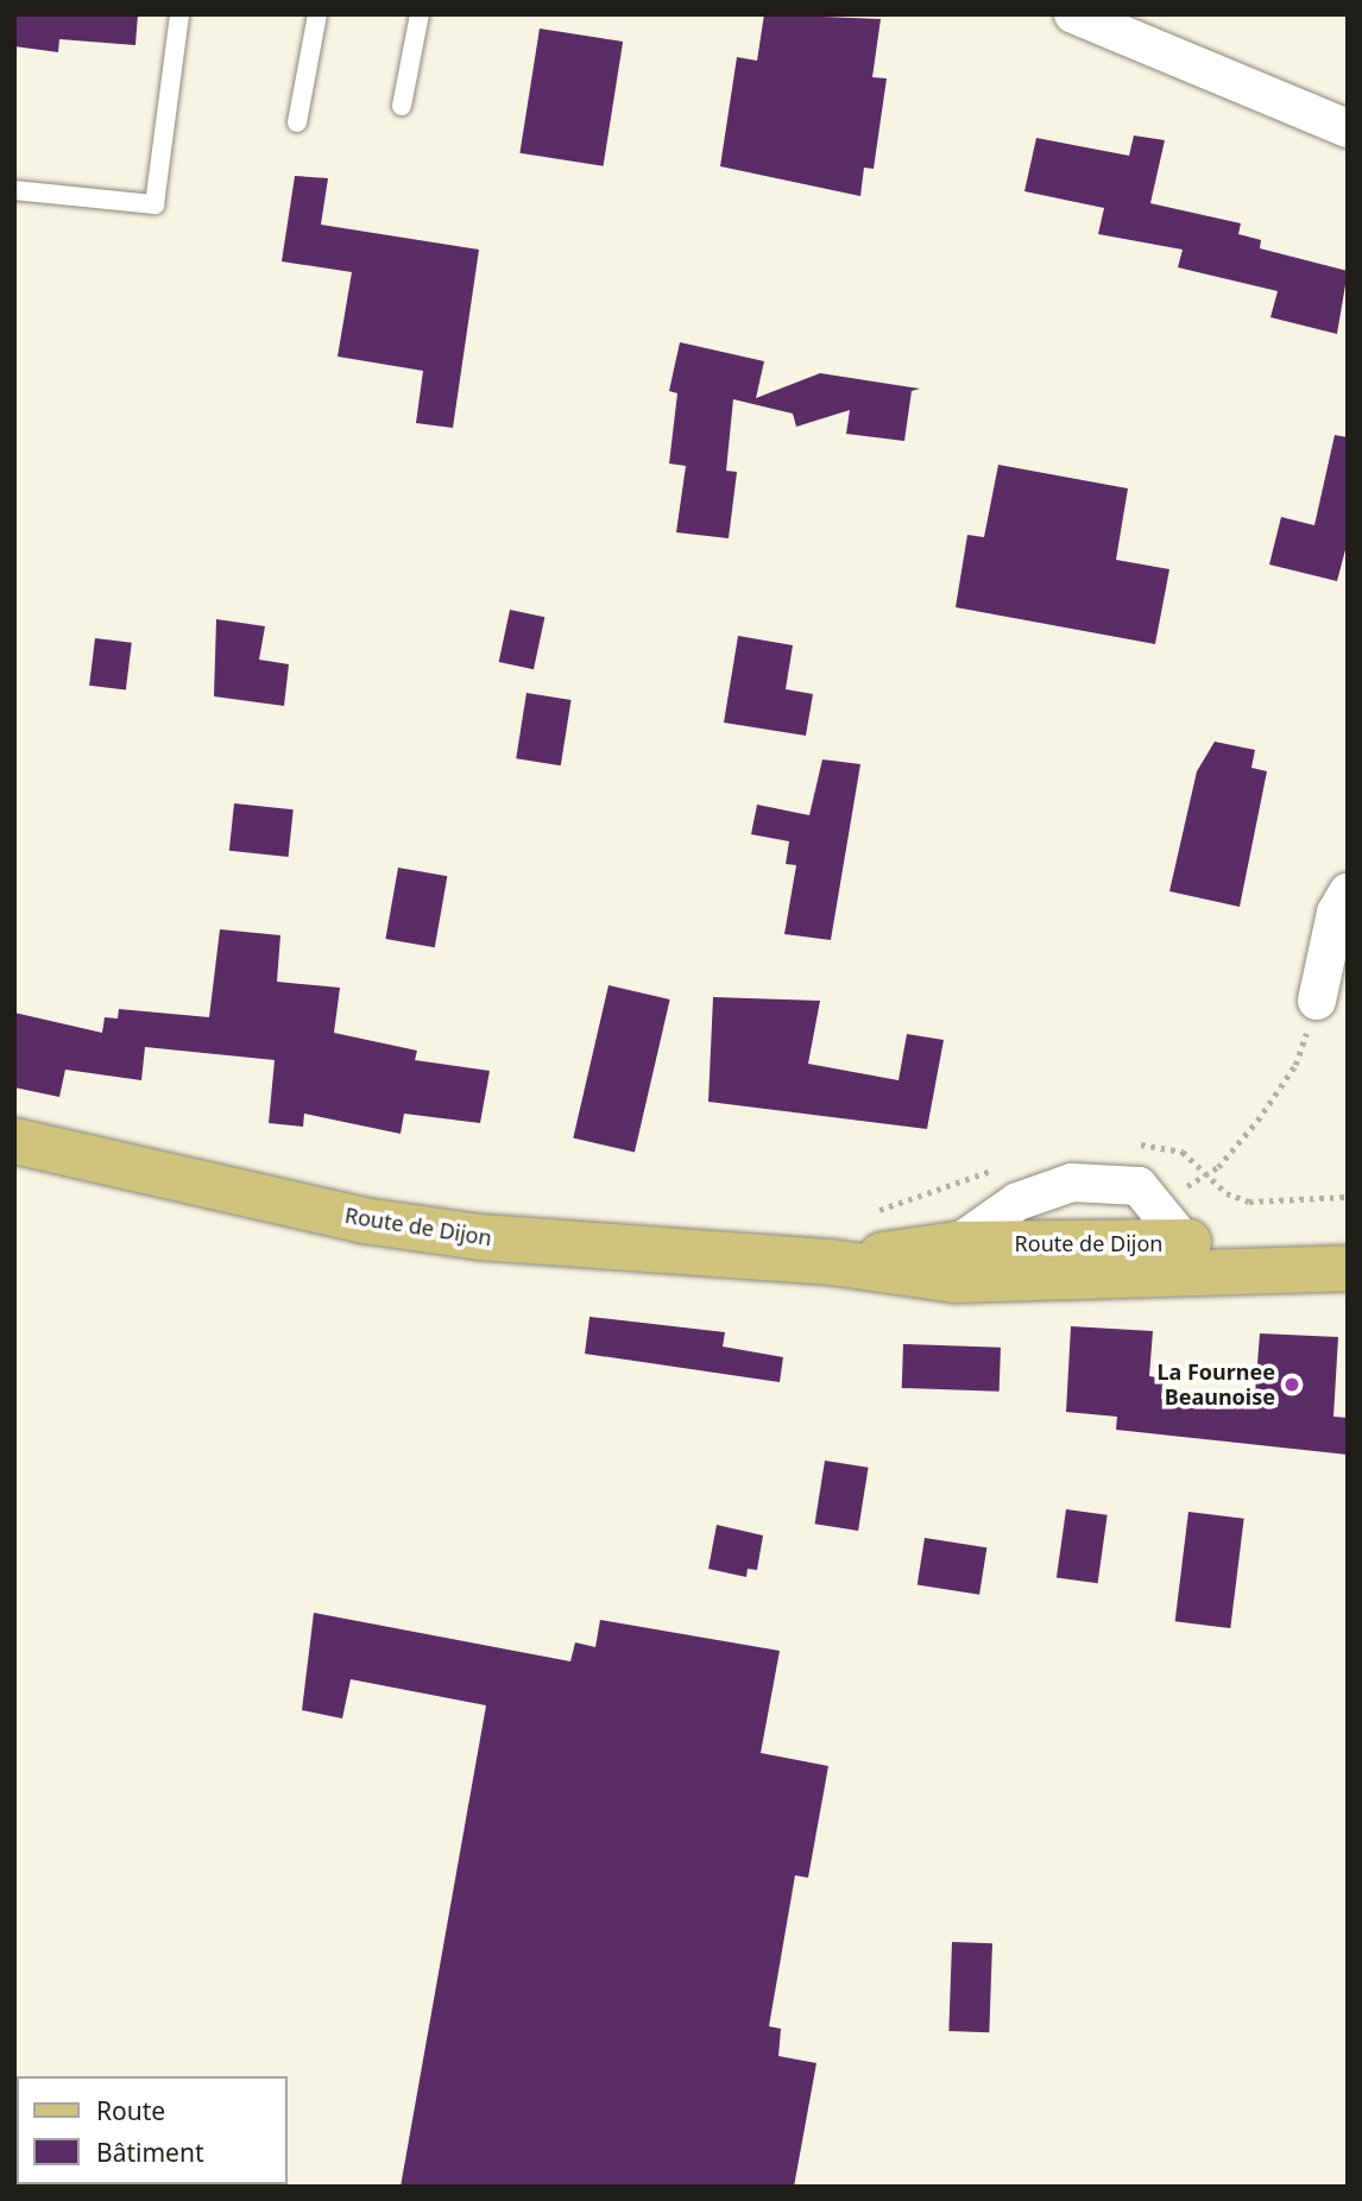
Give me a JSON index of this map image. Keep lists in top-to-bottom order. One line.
{"streets":{"main road":["Route de Dijon"]},"places":["La Fournee Beaunoise"],"legend":["Route","Bâtiment"]}
